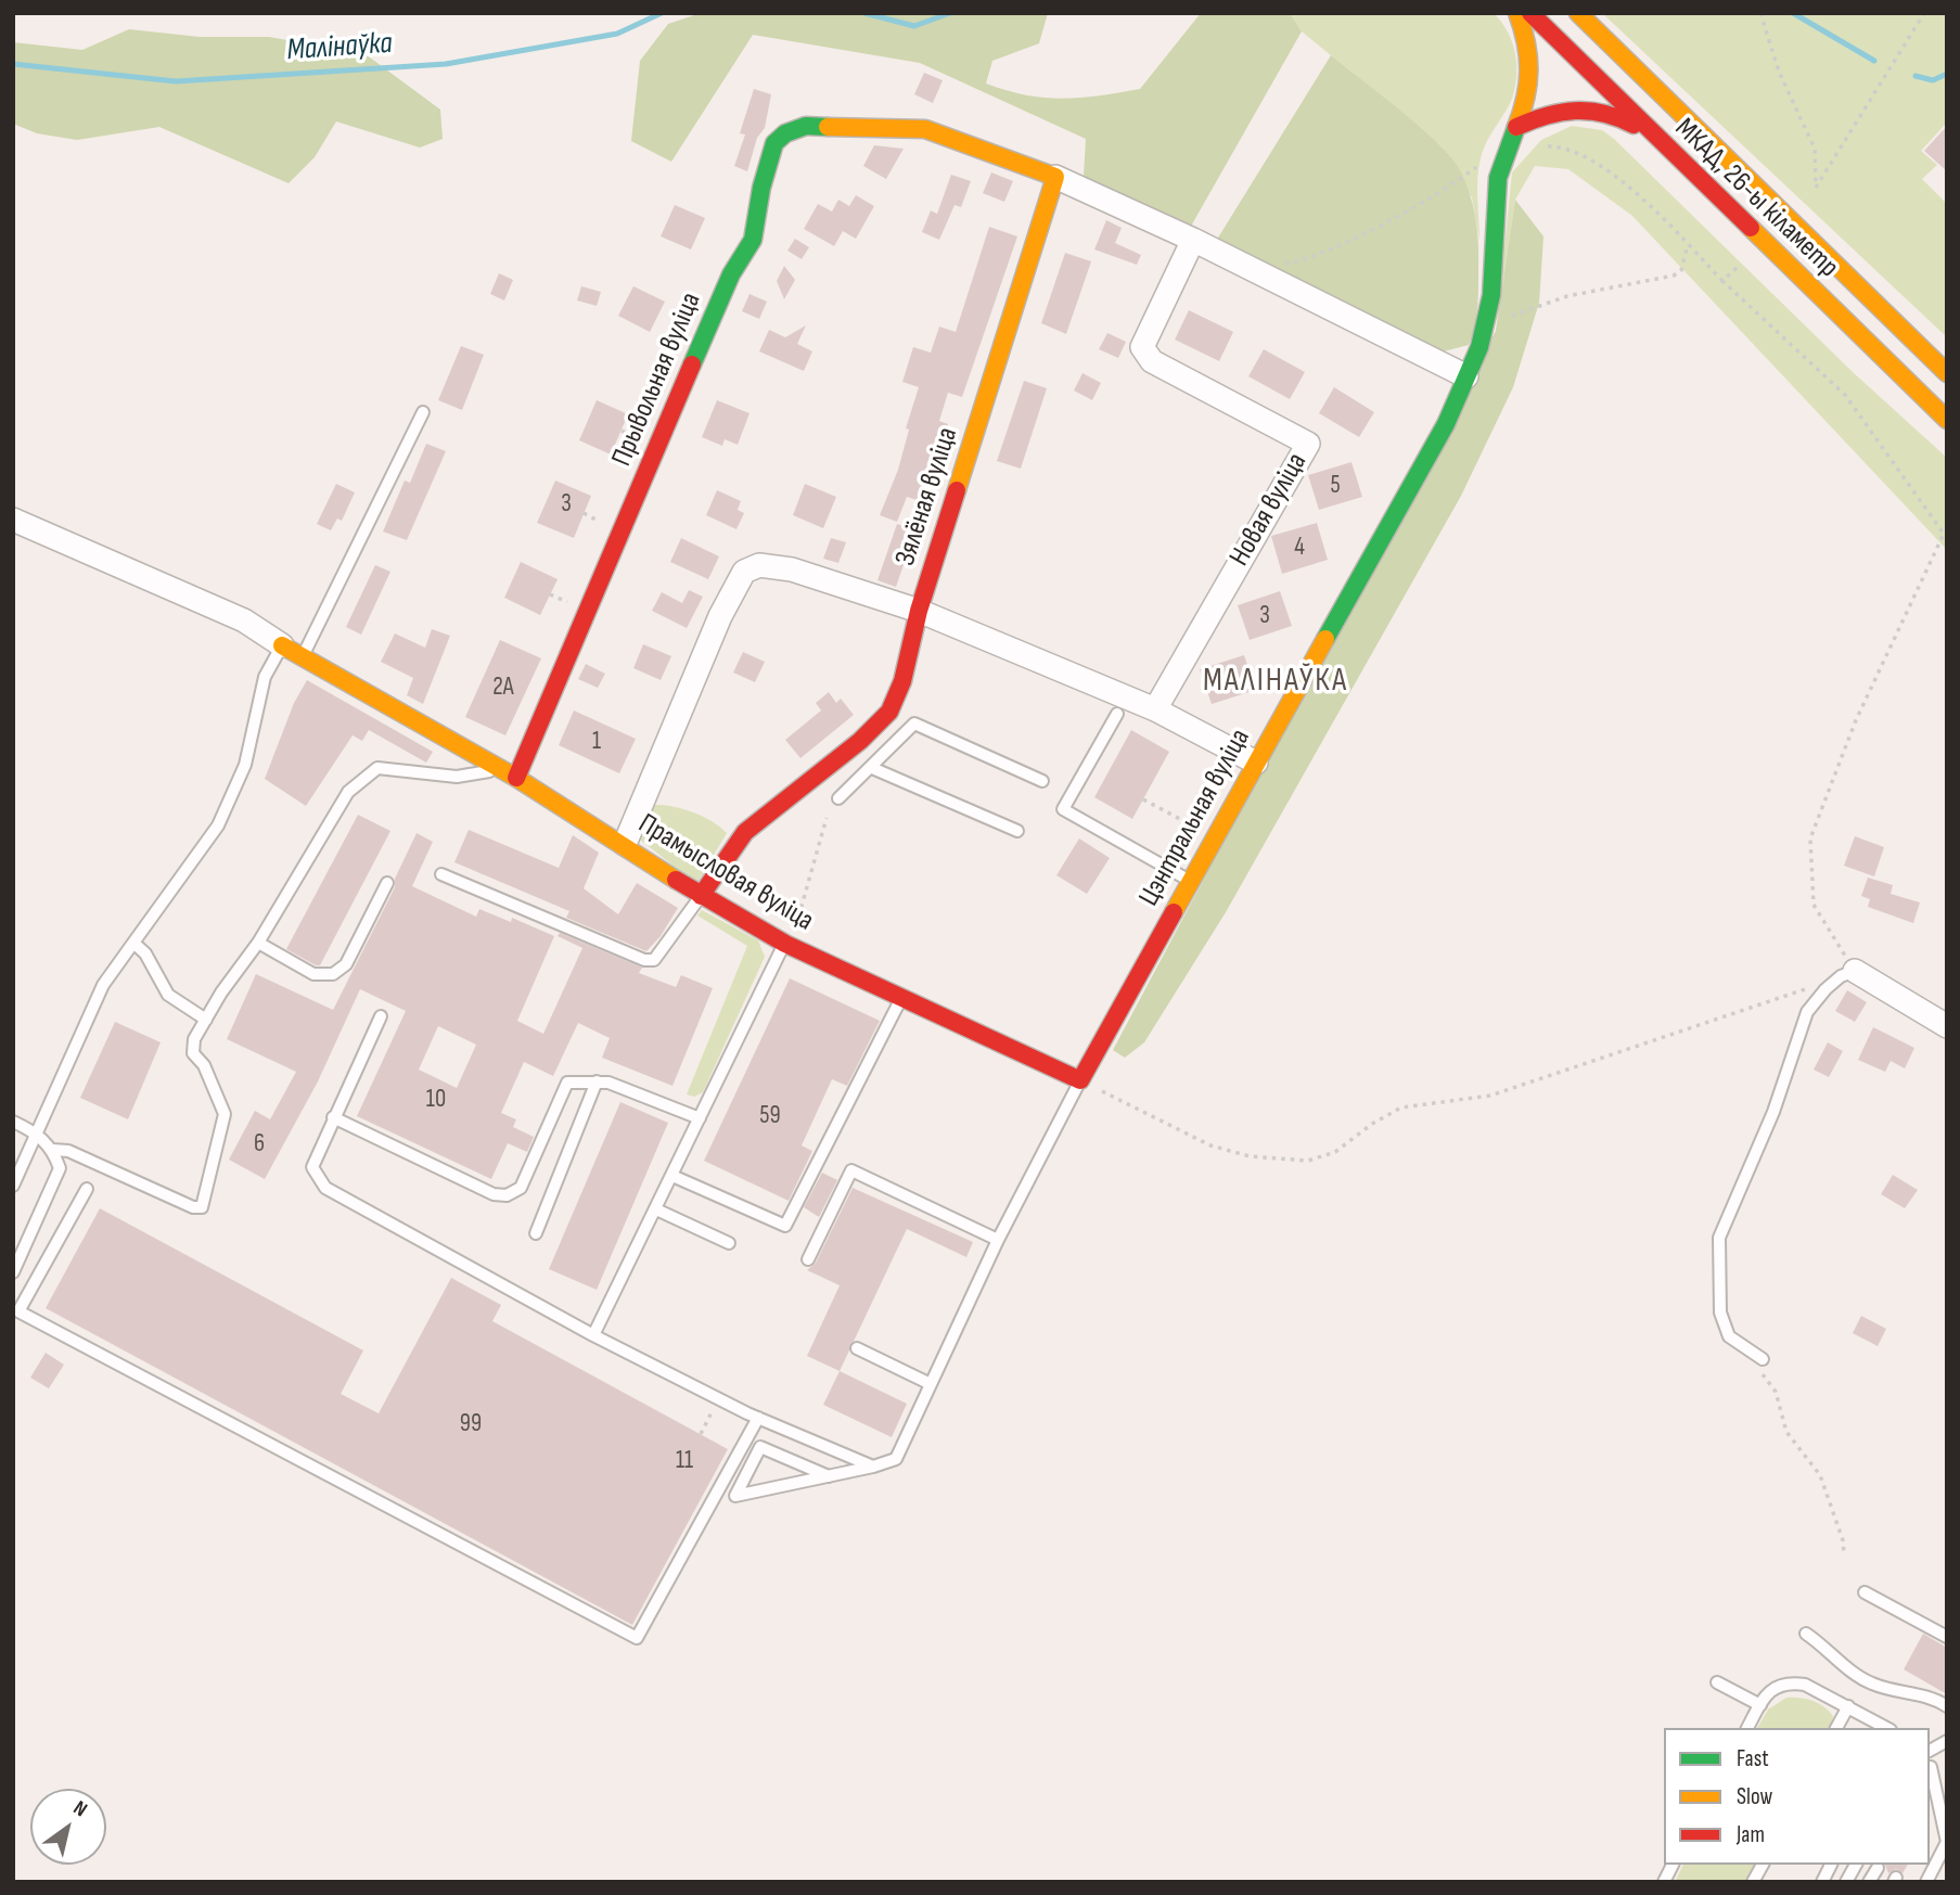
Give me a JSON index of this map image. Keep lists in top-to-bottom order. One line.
{"streets":{"main road":["МКАД, 26-ы кіламетр","Прывольная вуліца","Зялёная вуліца","Цэнтральная вуліца","Прамысловая вуліца"],"street":["Новая вуліца"]},"crossings":[["Прывольная вуліца","Зялёная вуліца"],["Прывольная вуліца","Прамысловая вуліца"],["Зялёная вуліца","Прамысловая вуліца"],["Цэнтральная вуліца","Прамысловая вуліца"]],"districts":["МАЛІНАЎКА"],"water":["Малінаўка"],"house_numbers":["5","3","4","3","2А","1","10","59","6","99","11"],"legend":["Fast","Slow","Jam"],"north":"top right"}
